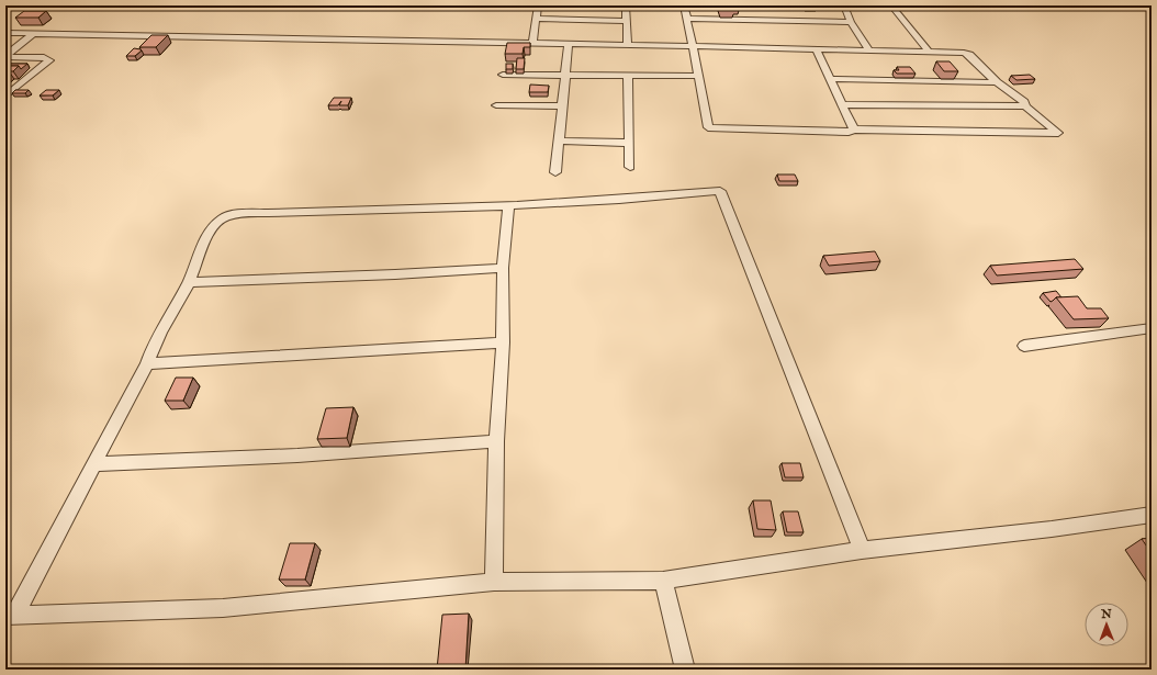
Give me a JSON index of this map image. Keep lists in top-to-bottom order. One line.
{"north":"top"}
